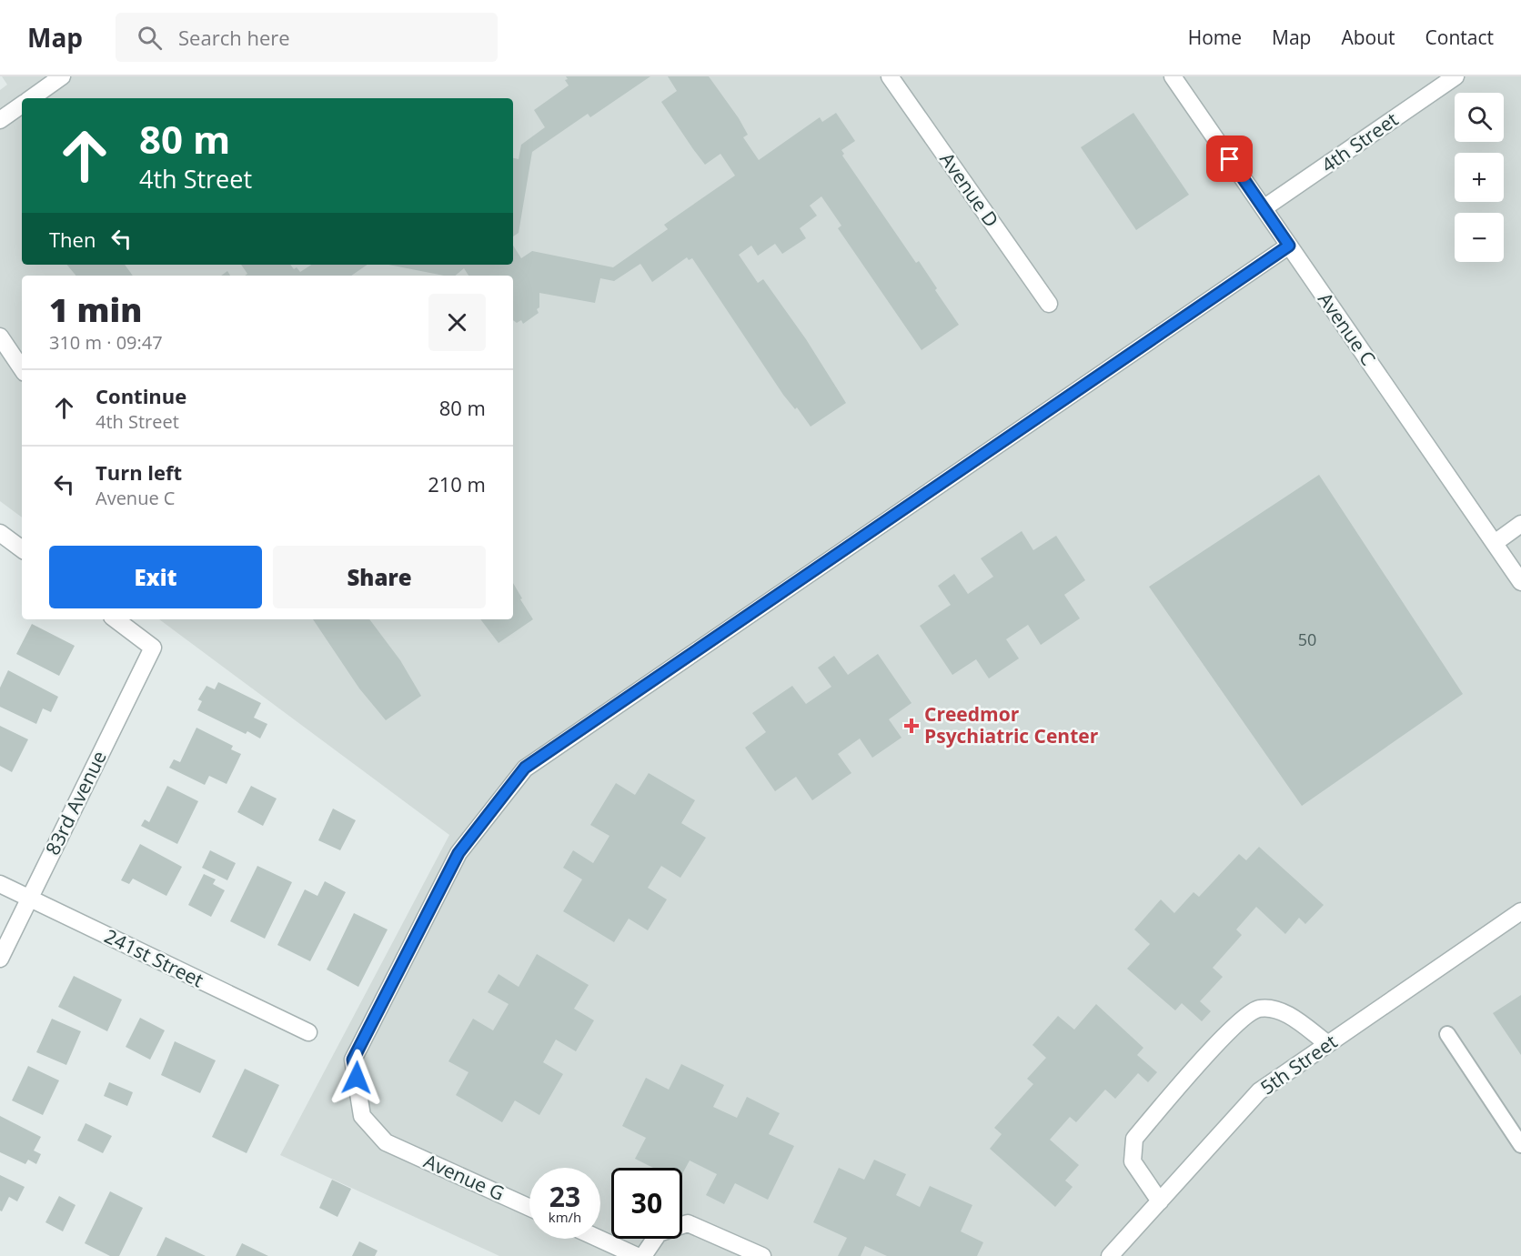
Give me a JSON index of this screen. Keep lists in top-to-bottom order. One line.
{"streets":{"street":["4th Street","Avenue D","Avenue C","83rd Avenue","241st Street","5th Street","Avenue G"]},"crossings":[["4th Street","Avenue C"],["Avenue C","Avenue G"],["83rd Avenue","241st Street"]],"places":{"health":["Creedmor Psychiatric Center"]},"house_numbers":["50"],"page":{"header":"Map","search":"Search here","nav":["Home","Map","About","Contact"],"map_buttons":["+","−"],"turn":["80 m","4th Street"],"then":"Then","heading":["1 min","310 m · 09:47"],"list":[{"name":"Continue","note":"4th Street","value":"80 m"},{"name":"Turn left","note":"Avenue C","value":"210 m"}],"buttons":["Exit","Share"],"speed":"23 km/h","limit":"30"}}
